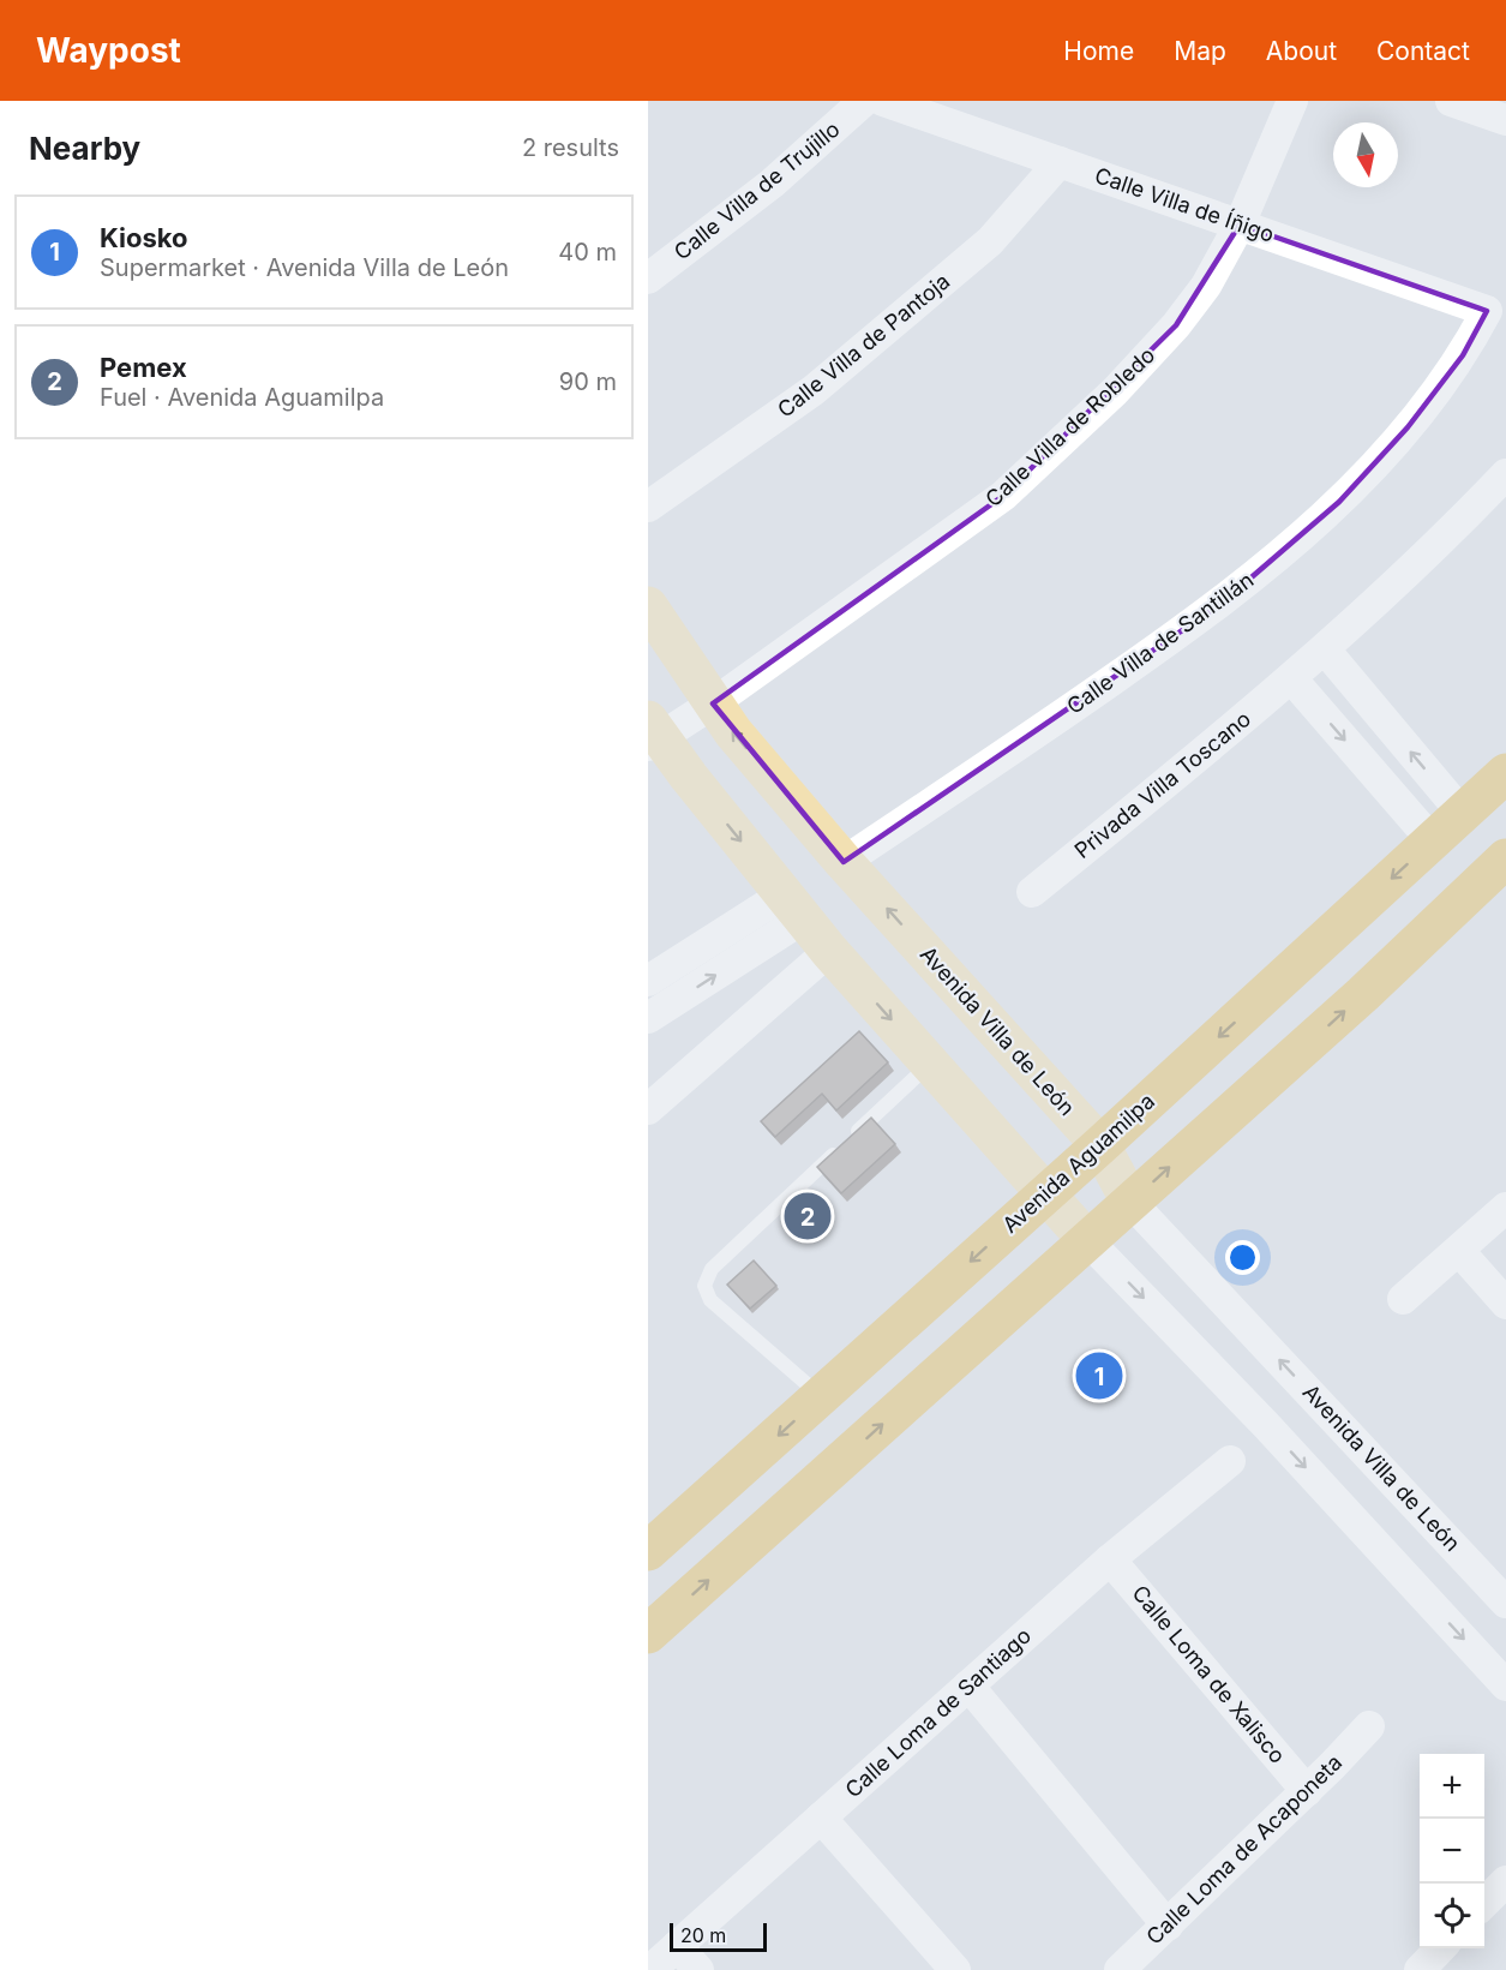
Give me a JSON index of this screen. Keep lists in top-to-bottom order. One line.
{"streets":{"main road":["Avenida Aguamilpa"],"street":["Calle Villa de Trujillo","Calle Villa de Íñigo","Calle Villa de Pantoja","Calle Villa de Robledo","Calle Villa de Santillán","Privada Villa Toscano","Avenida Villa de León","Calle Loma de Xalisco","Calle Loma de Santiago","Calle Loma de Acaponeta"]},"crossings":[["Calle Villa de Íñigo","Calle Villa de Pantoja"],["Calle Villa de Íñigo","Calle Villa de Robledo"],["Calle Villa de Íñigo","Calle Villa de Santillán"],["Calle Villa de Robledo","Avenida Villa de León"],["Calle Villa de Santillán","Avenida Villa de León"],["Avenida Villa de León","Avenida Aguamilpa"],["Calle Loma de Xalisco","Calle Loma de Santiago"],["Calle Loma de Xalisco","Calle Loma de Acaponeta"]],"scale_bar":"20 m","north":"bottom","page":{"header":"Waypost","nav":["Home","Map","About","Contact"],"heading":["Nearby","2 results"],"list":[{"mark":"1","name":"Kiosko","note":"Supermarket · Avenida Villa de León","value":"40 m"},{"mark":"2","name":"Pemex","note":"Fuel · Avenida Aguamilpa","value":"90 m"}],"pins":["2","1"],"map_buttons":["+","−"],"scale":"20 m"}}
